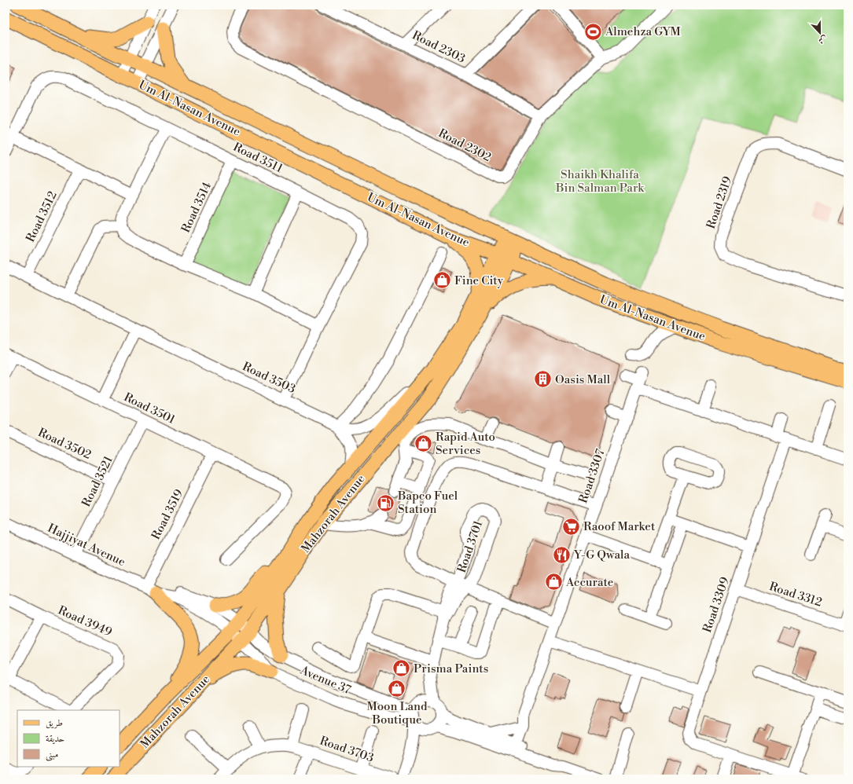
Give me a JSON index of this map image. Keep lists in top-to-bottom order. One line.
{"streets":{"main road":["Um Al-Nasan Avenue","Mahzorah Avenue"],"street":["Road 2303","Road 2302","Road 3511","Road 2319","Road 3514","Road 3512","Road 3503","Road 3501","Road 3502","Road 3307","Road 3521","Road 3519","Hajjiyat Avenue","Road 3701","Road 3312","Road 3309","Road 3949","Avenue 37","Road 3703"]},"crossings":[["Road 2303","Road 2302"],["Um Al-Nasan Avenue","Mahzorah Avenue"],["Road 3511","Road 3514"],["Road 3511","Road 3503"],["Road 3512","Road 3503"],["Road 3501","Road 3521"],["Road 3501","Road 3519"],["Road 3502","Road 3521"],["Road 3521","Hajjiyat Avenue"],["Mahzorah Avenue","Hajjiyat Avenue"],["Mahzorah Avenue","Avenue 37"],["Road 3519","Hajjiyat Avenue"],["Hajjiyat Avenue","Avenue 37"],["Road 3701","Avenue 37"],["Road 3312","Road 3309"]],"parks":["Shaikh Khalifa Bin Salman Park"],"places":{"sports":["Almehza GYM"],"shop":["Fine City","Rapid Auto Services","Accurate","Prisma Paints","Moon Land Boutique"],"building":["Oasis Mall"],"fuel station":["Bapco Fuel Station"],"supermarket":["Raoof Market"],"restaurant":["Y-G Qwala"]},"legend":["طريق","حديقة","مبنى"],"north":"bottom"}
